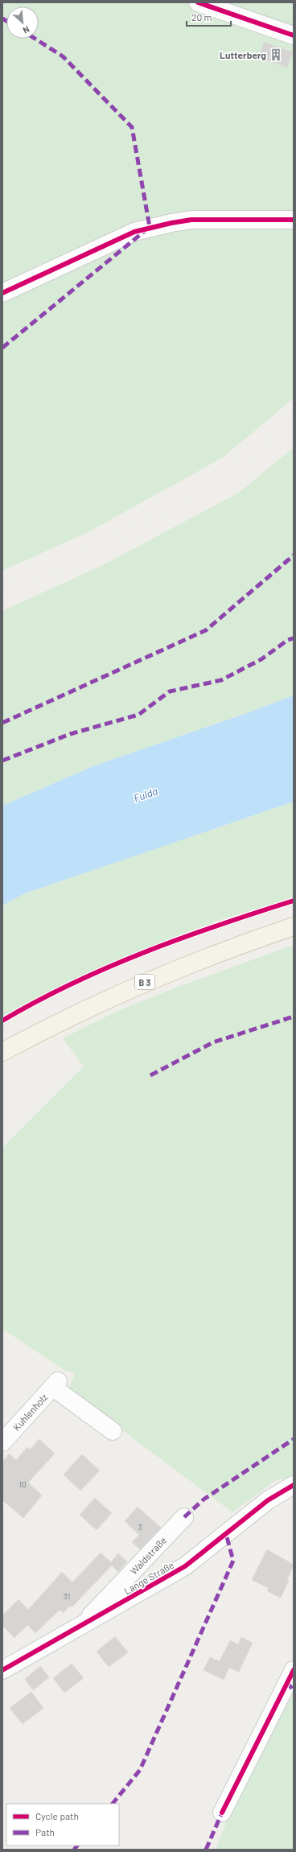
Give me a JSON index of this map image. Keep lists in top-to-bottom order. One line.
{"streets":{"main road":["B 3"],"street":["Kuhlenholz","Waldstraße","Lange Straße"]},"crossings":[["Waldstraße","Lange Straße"]],"water":["Fulda"],"places":{"building":["Lutterberg"]},"house_numbers":["10","3","31"],"legend":["Cycle path","Path"],"scale_bar":"20 m","north":"bottom right"}
